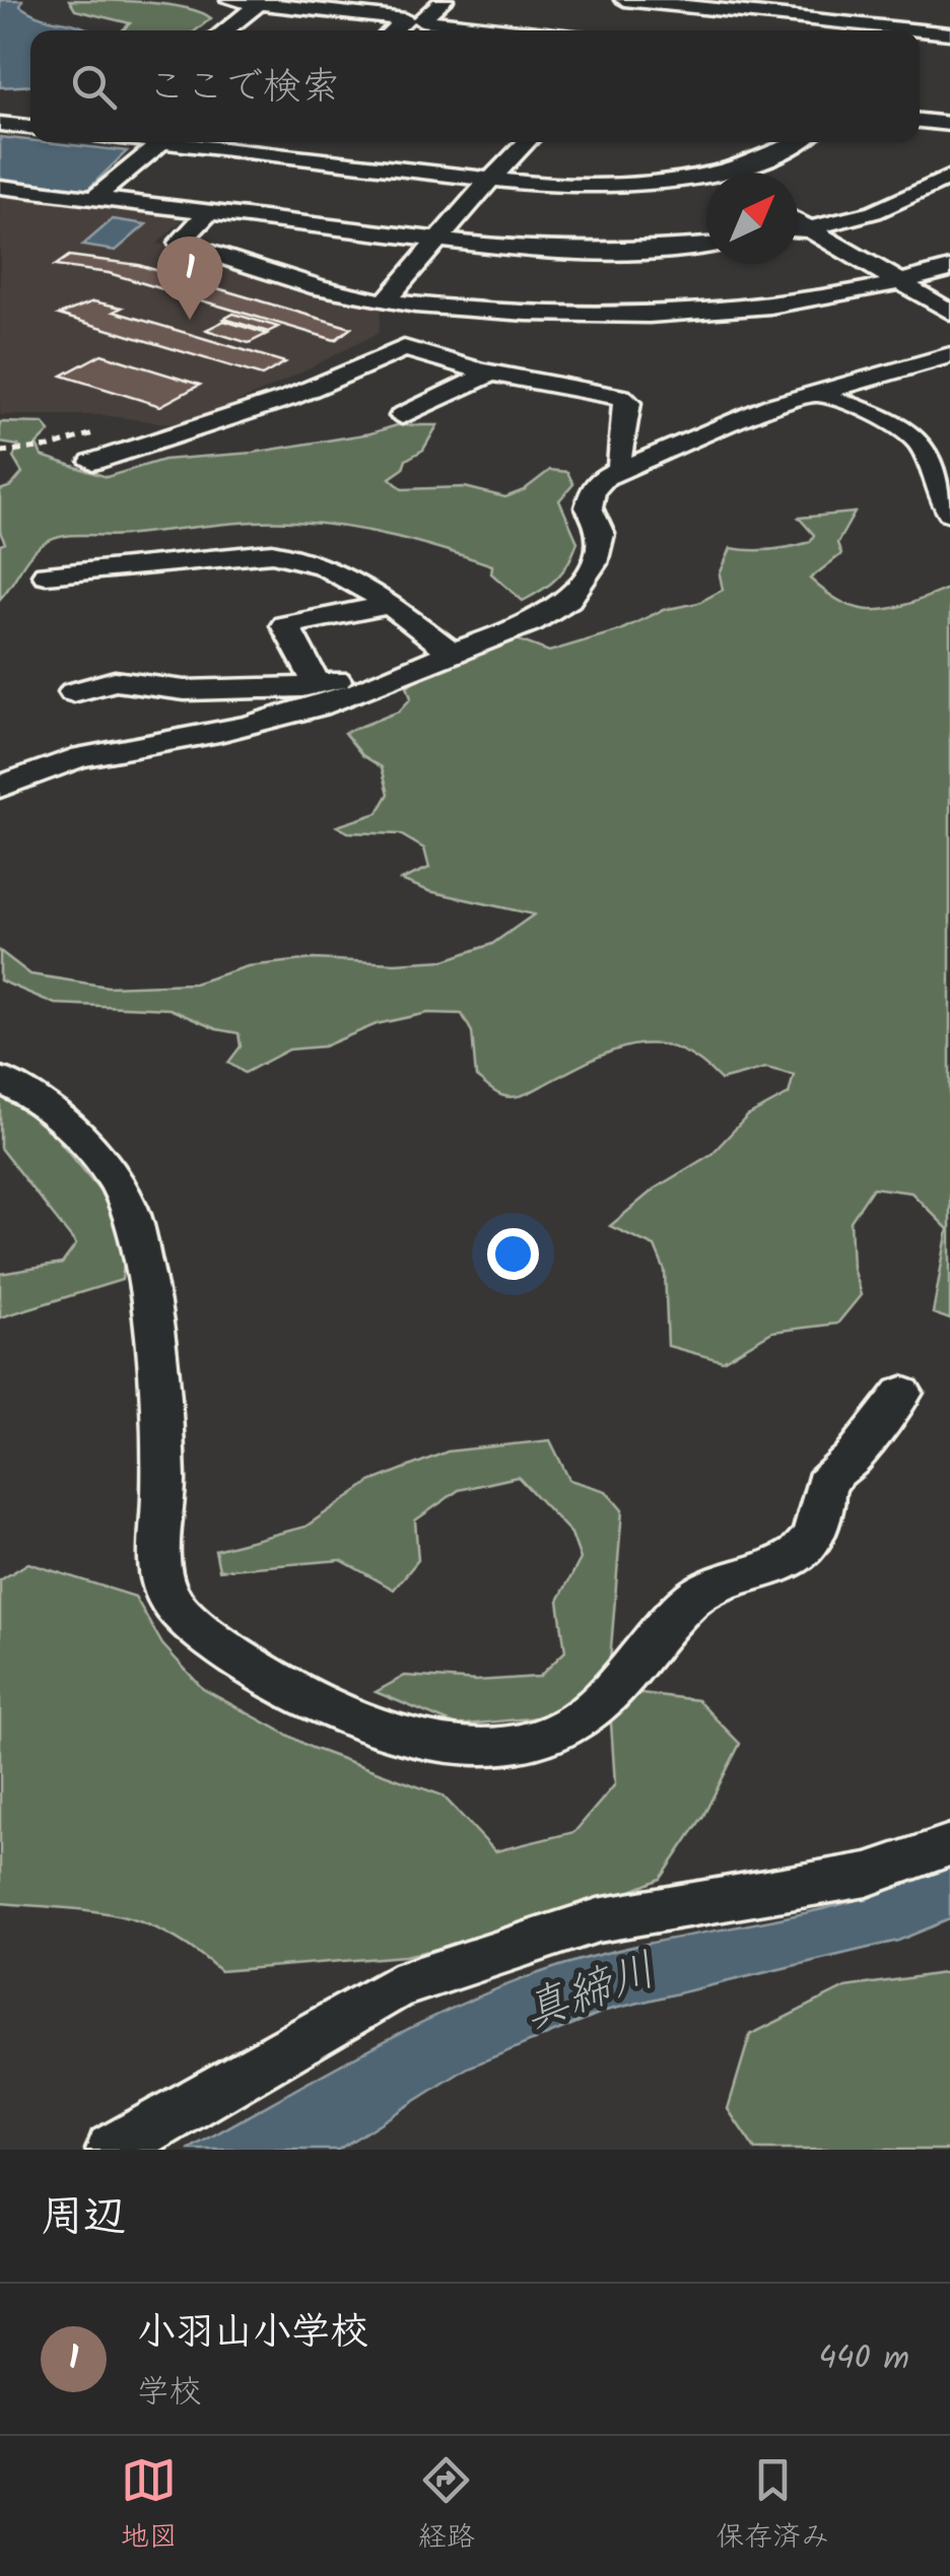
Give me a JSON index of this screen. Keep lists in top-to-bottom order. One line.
{"water":["真締川"],"north":"top right","page":{"search":"ここで検索","pins":"1","heading":"周辺","list":[{"mark":"1","name":"小羽山小学校","note":"学校","value":"440 m"}],"nav":["地図","経路","保存済み"]}}
